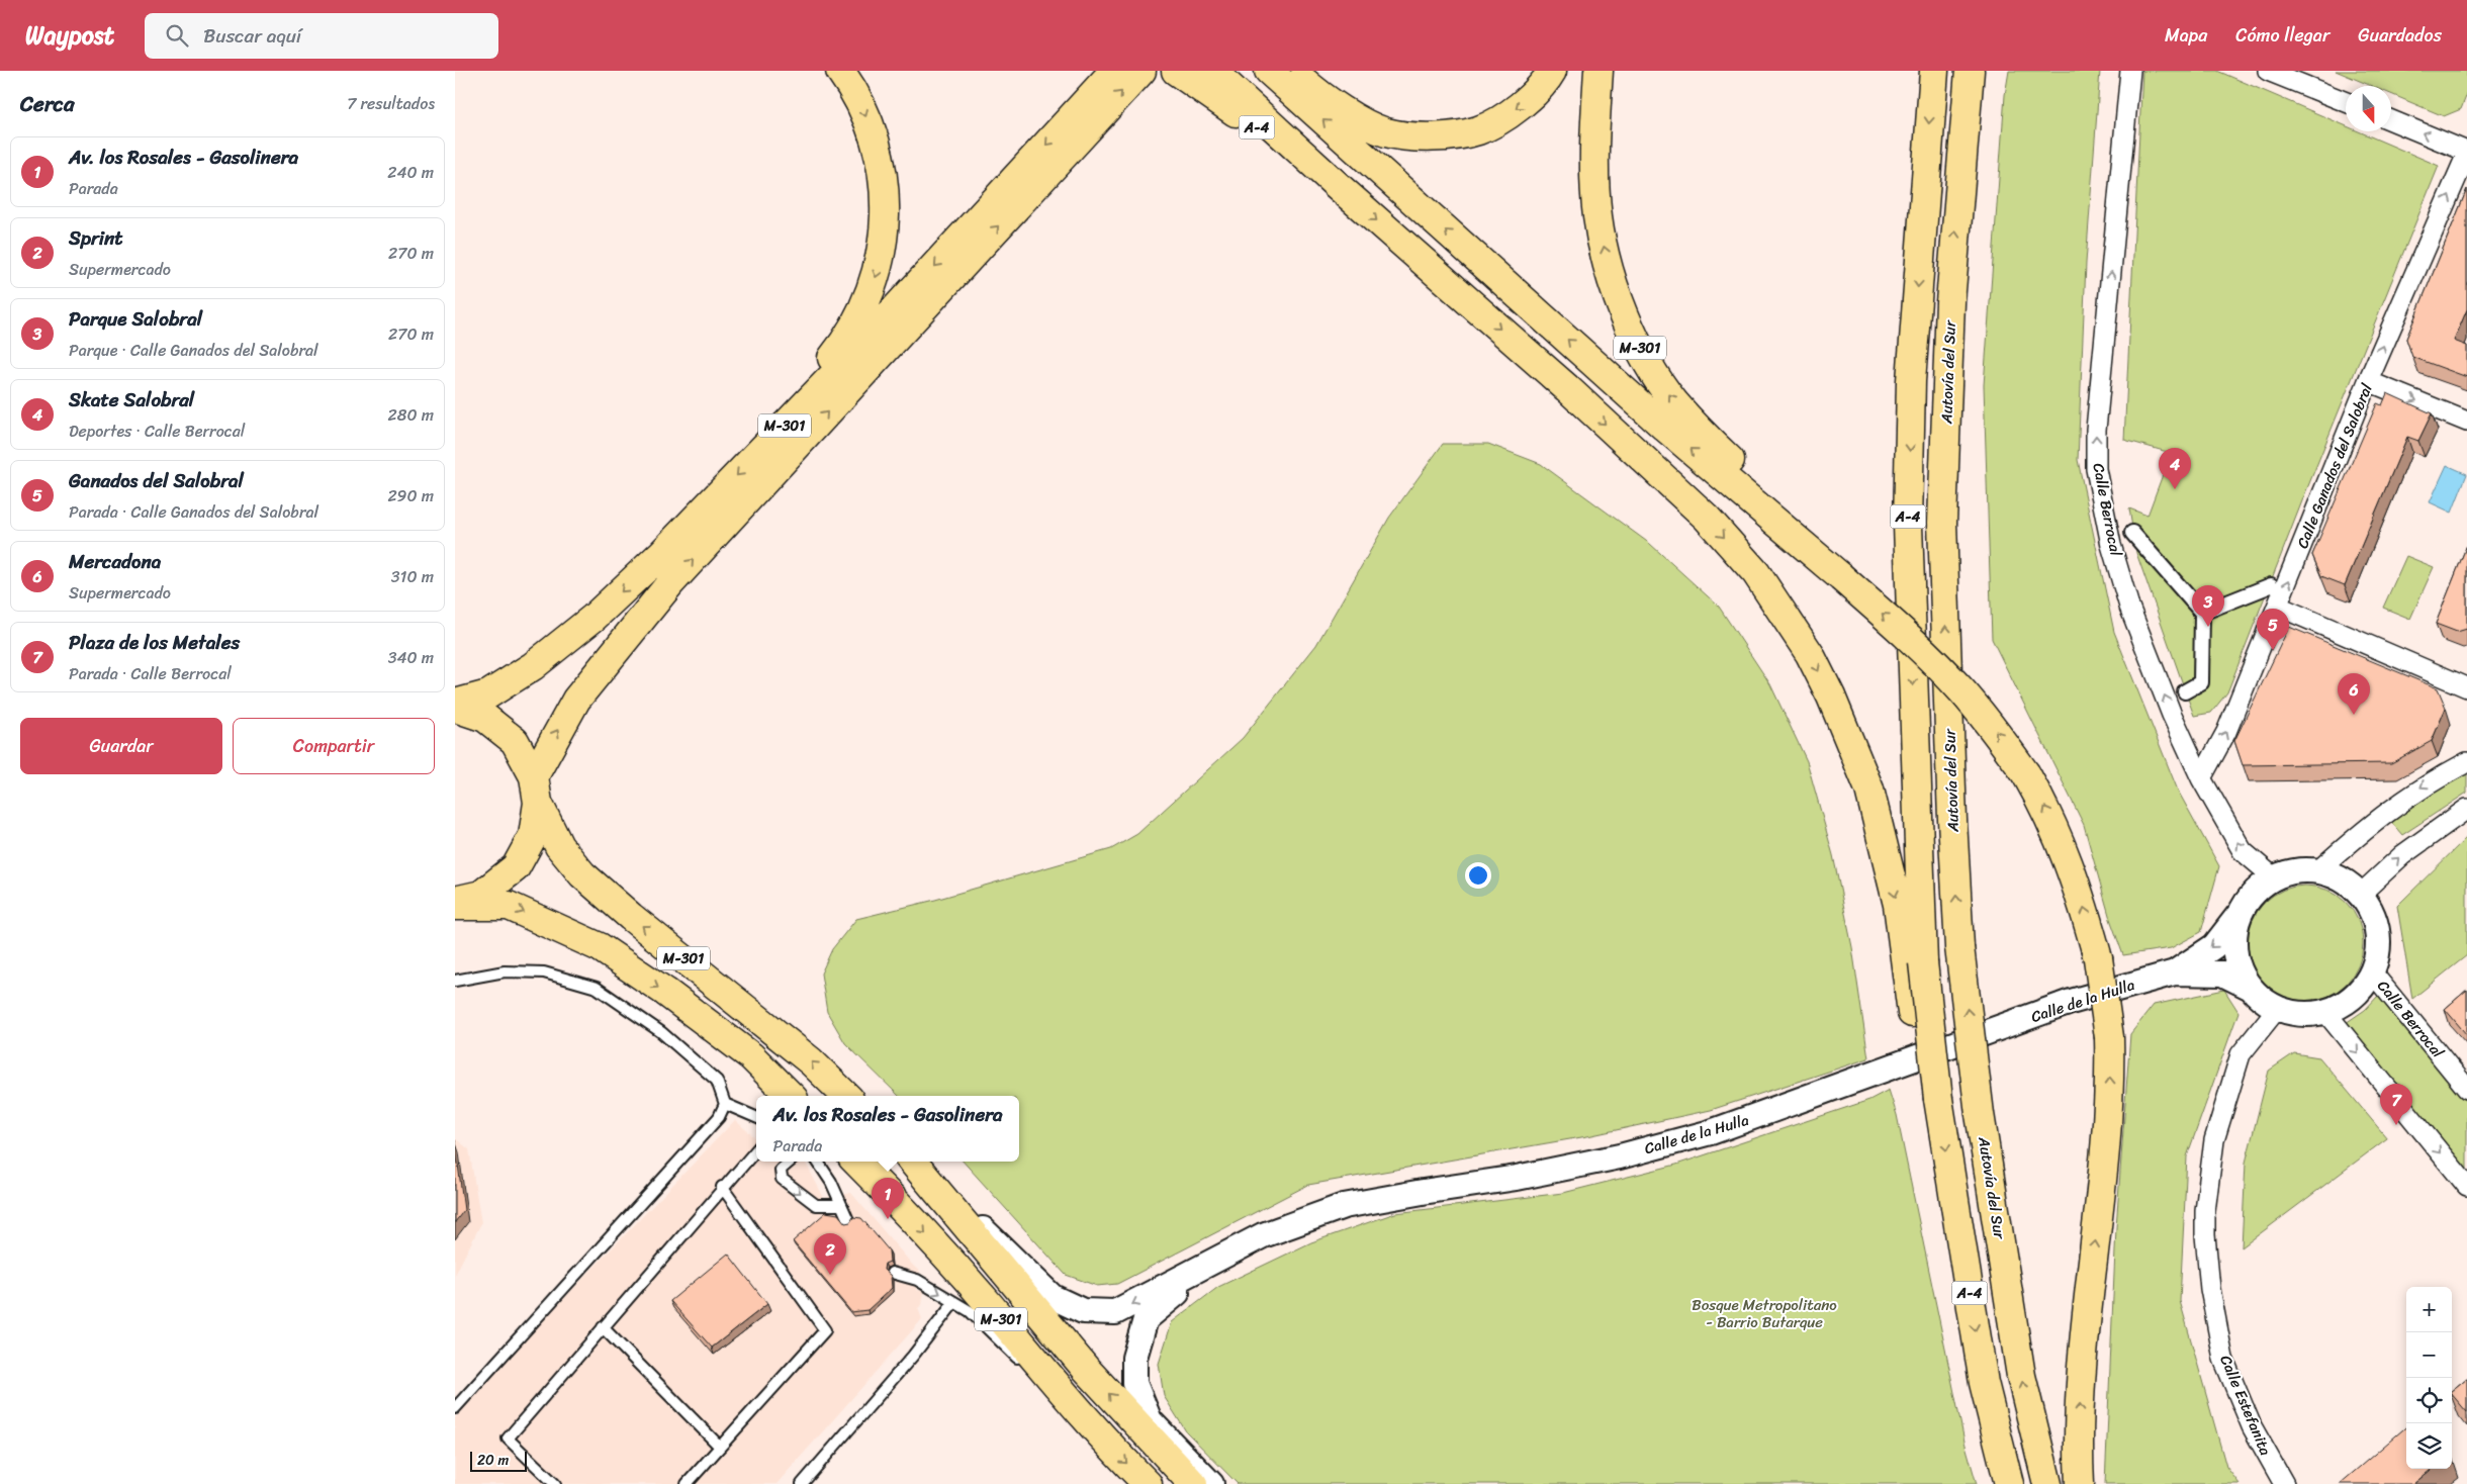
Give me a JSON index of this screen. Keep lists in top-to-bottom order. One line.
{"streets":{"highway":["A-4","M-301","Autovía del Sur"],"street":["Calle Ganados del Salobral","Calle Berrocal","Calle de la Hulla","Calle Estefanita"]},"crossings":[["Calle Ganados del Salobral","Calle Berrocal"],["Calle Berrocal","Calle Estefanita"]],"one_way":["Calle Ganados del Salobral","Calle Berrocal"],"parks":["Bosque Metropolitano - Barrio Butarque"],"scale_bar":"20 m","north":"bottom","page":{"header":"Waypost","search":"Buscar aquí","nav":["Mapa","Cómo llegar","Guardados"],"heading":["Cerca","7 resultados"],"list":[{"mark":"1","name":"Av. los Rosales - Gasolinera","note":"Parada","value":"240 m"},{"mark":"2","name":"Sprint","note":"Supermercado","value":"270 m"},{"mark":"3","name":"Parque Salobral","note":"Parque · Calle Ganados del Salobral","value":"270 m"},{"mark":"4","name":"Skate Salobral","note":"Deportes · Calle Berrocal","value":"280 m"},{"mark":"5","name":"Ganados del Salobral","note":"Parada · Calle Ganados del Salobral","value":"290 m"},{"mark":"6","name":"Mercadona","note":"Supermercado","value":"310 m"},{"mark":"7","name":"Plaza de los Metales","note":"Parada · Calle Berrocal","value":"340 m"}],"pins":["4","3","5","6","7","1","2"],"buttons":["Guardar","Compartir"],"popup":["Av. los Rosales - Gasolinera","Parada"],"map_buttons":["+","−"],"scale":"20 m"}}
